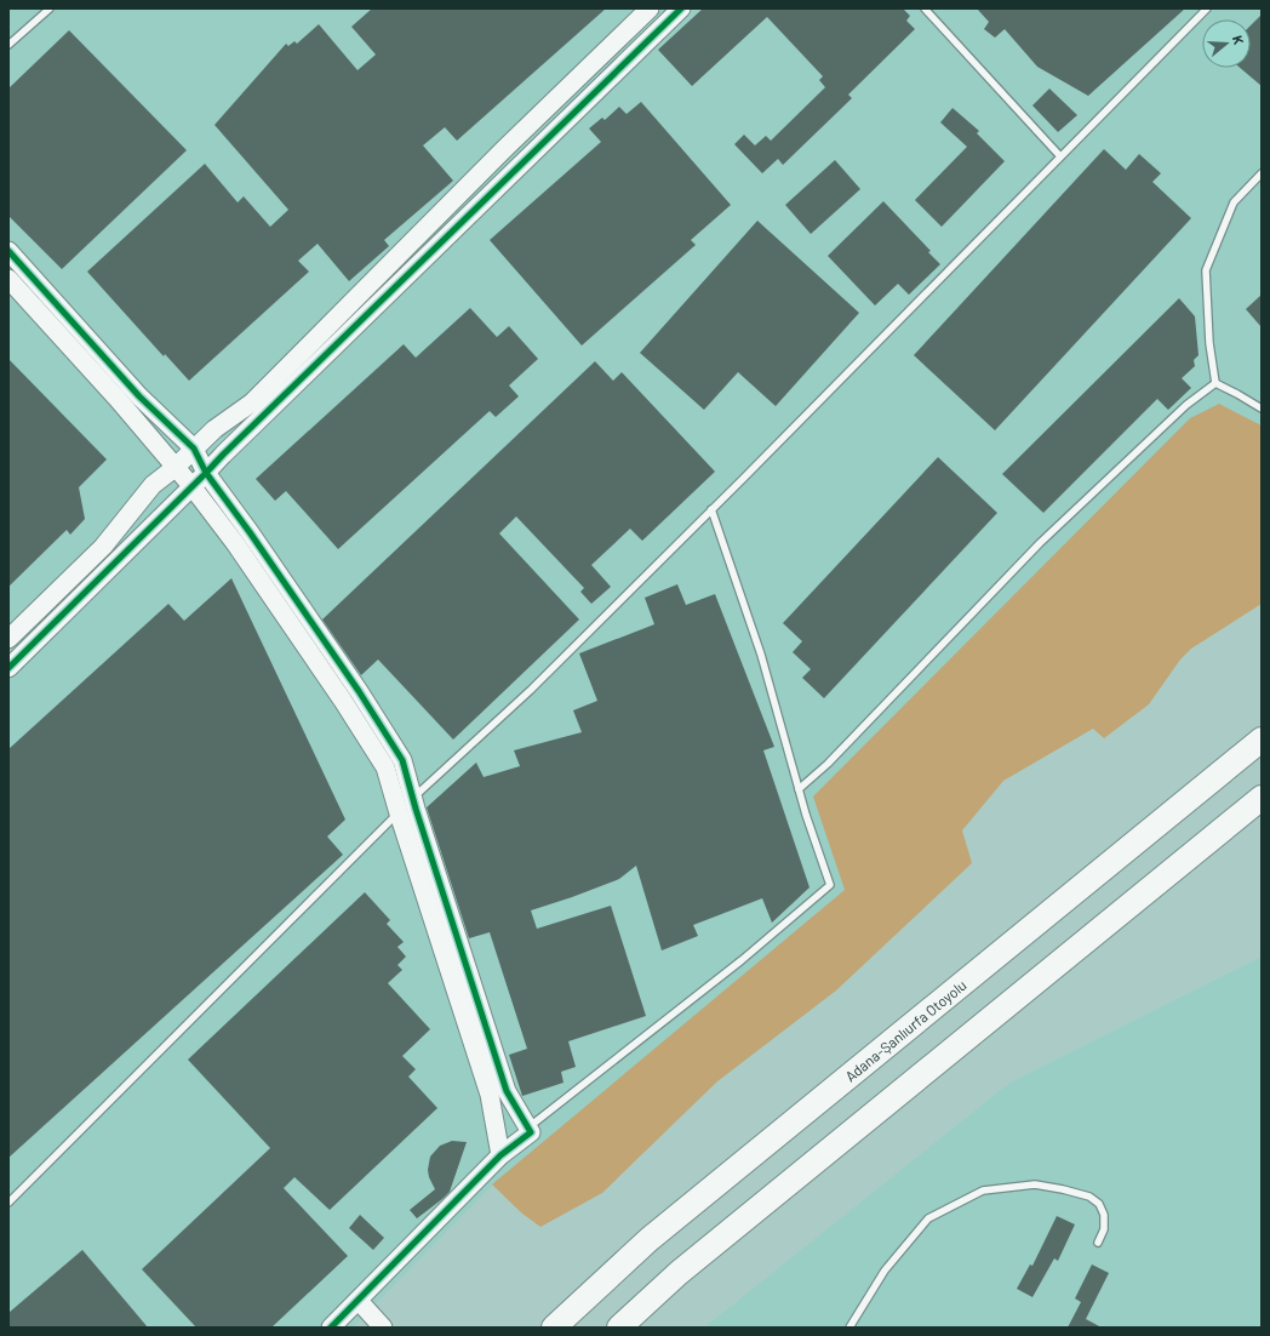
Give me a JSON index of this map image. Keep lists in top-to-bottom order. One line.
{"streets":{"highway":["Adana-Şanlıurfa Otoyolu"]},"north":"right"}
